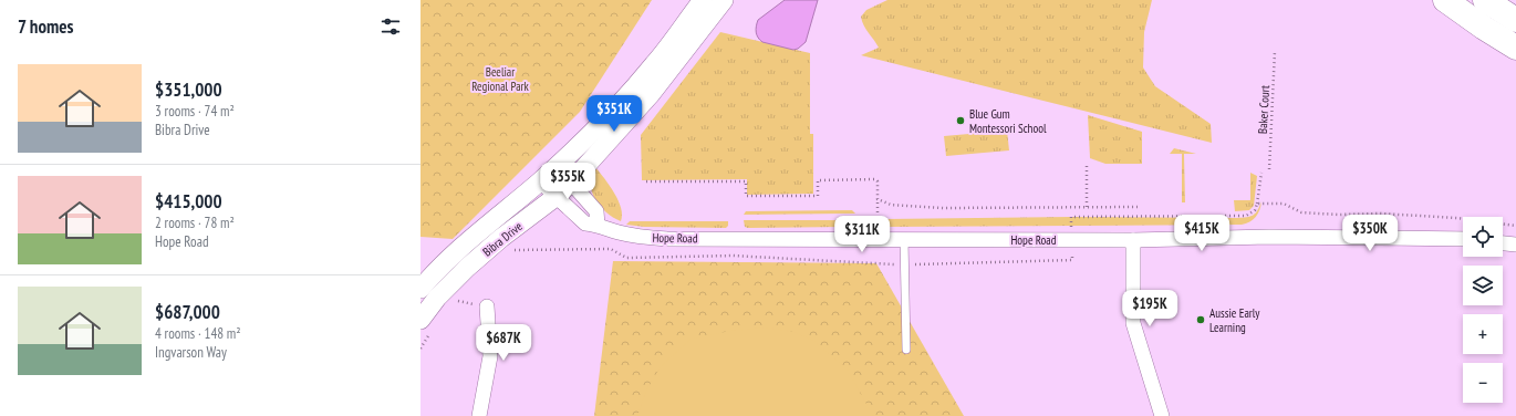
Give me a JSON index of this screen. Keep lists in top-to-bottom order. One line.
{"streets":{"street":["Hope Road","Bibra Drive"],"path":["Baker Court"]},"crossings":[["Hope Road","Bibra Drive"]],"parks":["Beeliar Regional Park"],"places":["Blue Gum Montessori School","Aussie Early Learning"],"page":{"heading":"7 homes","list":[{"name":"$351,000","note":"3 rooms · 74 m² · Bibra Drive"},{"name":"$415,000","note":"2 rooms · 78 m² · Hope Road"},{"name":"$687,000","note":"4 rooms · 148 m² · Ingvarson Way"}],"price":["$351K","$355K","$415K","$350K","$311K","$195K","$687K"],"map_buttons":["+","−"]}}
